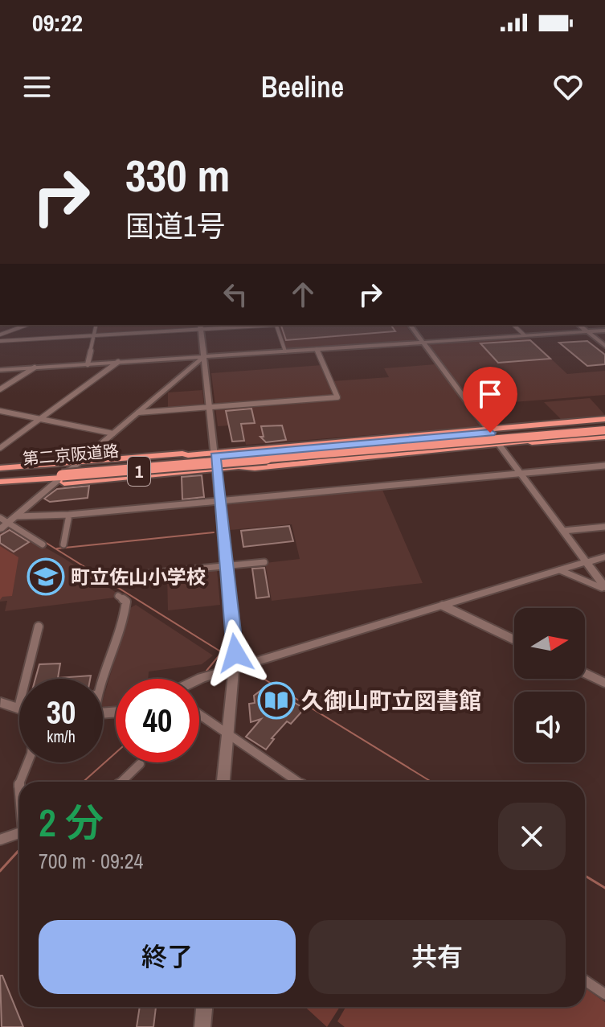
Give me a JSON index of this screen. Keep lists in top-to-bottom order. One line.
{"streets":{"highway":["第二京阪道路","1"]},"crossings":[["第二京阪道路","1"]],"places":{"school or university":["町立佐山小学校"],"library":["久御山町立図書館"]},"north":"right","page":{"status":"09:22","header":"Beeline","turn":["330 m","国道1号"],"speed":"30 km/h","limit":"40","heading":["2 分","700 m · 09:24"],"buttons":["終了","共有"]}}
